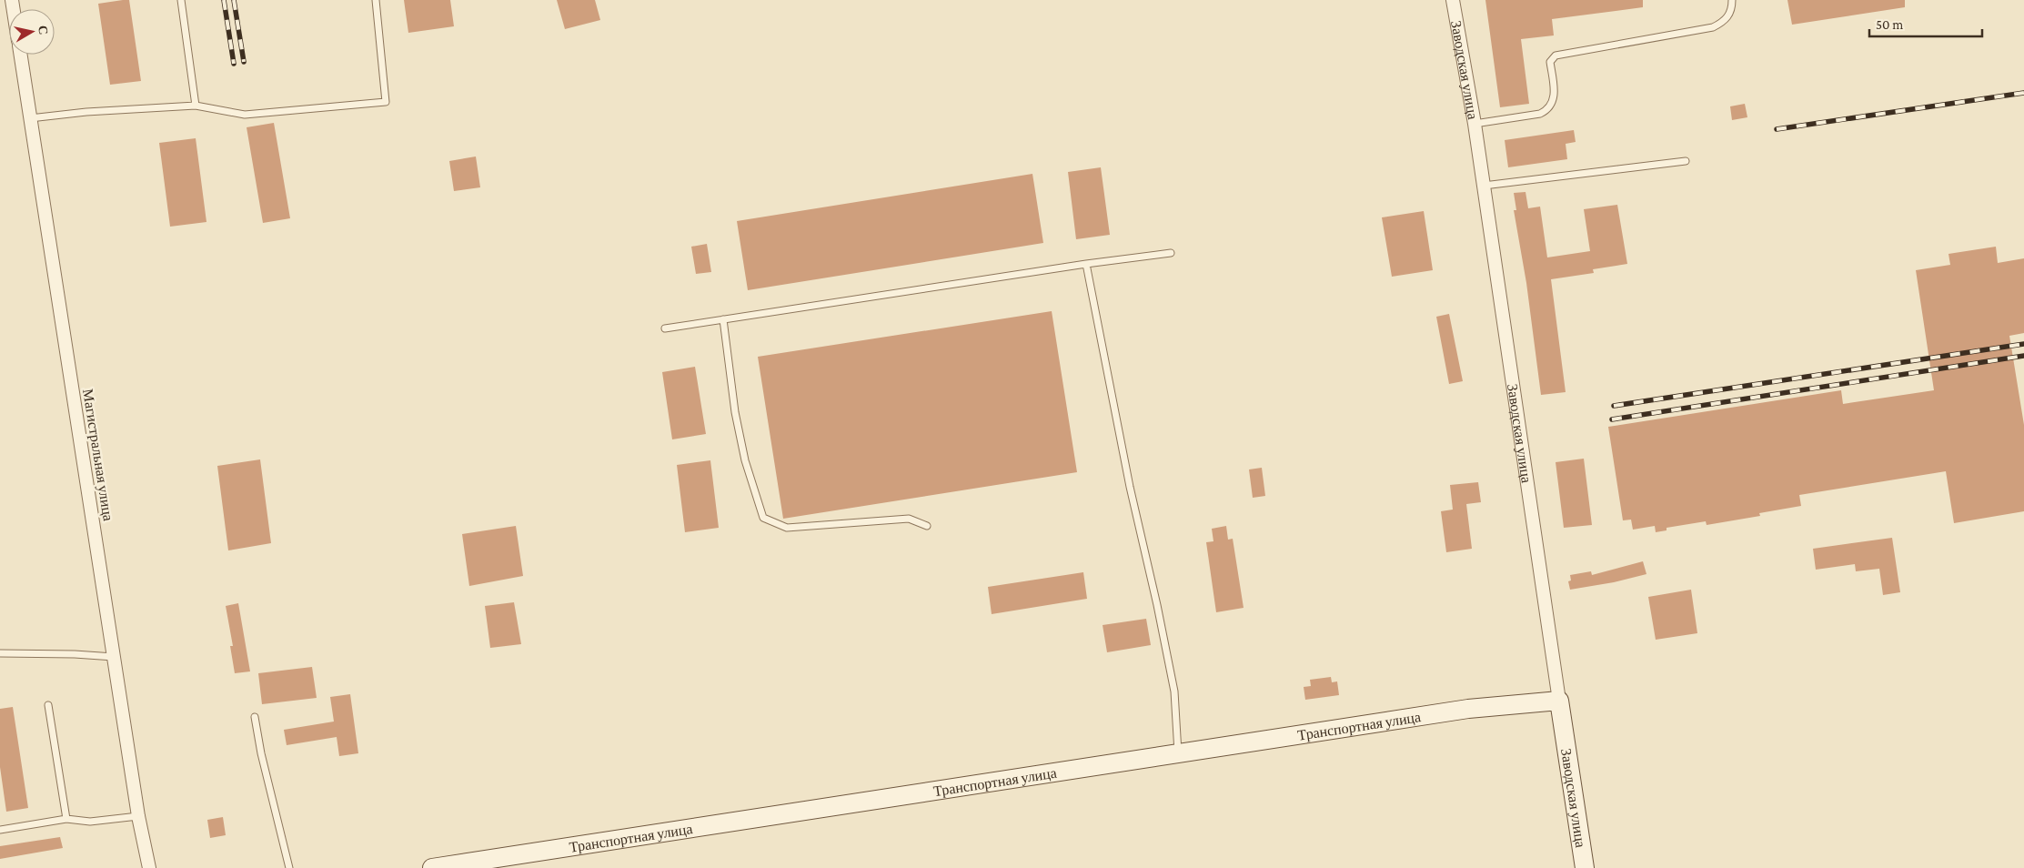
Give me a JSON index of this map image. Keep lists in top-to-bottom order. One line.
{"streets":{"street":["Заводская улица","Магистральная улица","Транспортная улица"]},"crossings":[["Заводская улица","Транспортная улица"]],"scale_bar":"50 m","north":"right"}
